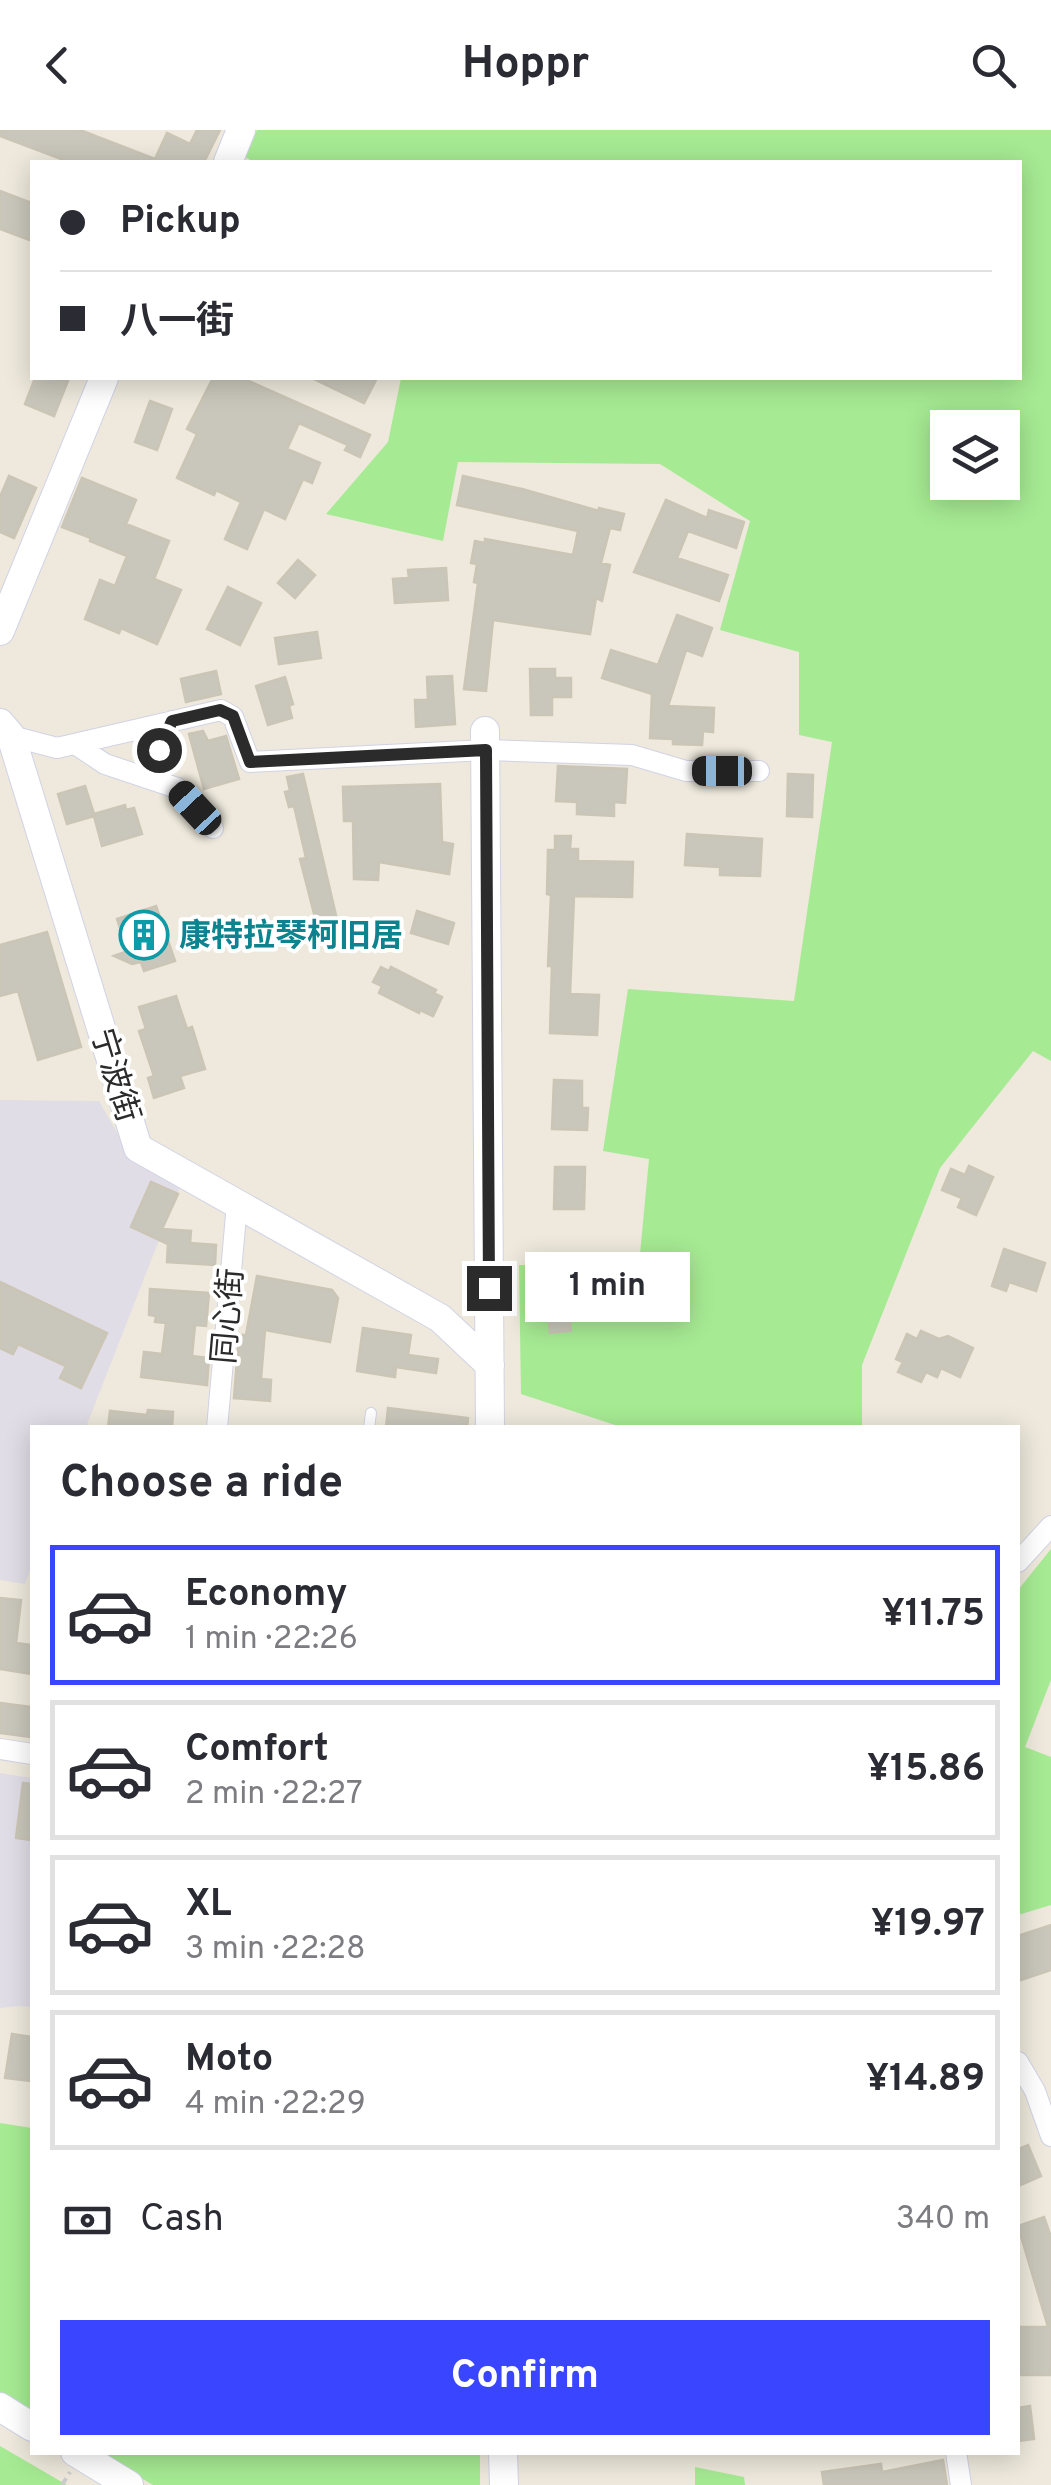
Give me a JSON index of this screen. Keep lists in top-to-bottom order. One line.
{"streets":{"street":["宁波街","同心街"]},"crossings":[["宁波街","同心街"]],"places":{"building":["康特拉琴柯旧居"]},"page":{"header":"Hoppr","banner":["Pickup","八一街"],"bubble":"1 min","heading":"Choose a ride","list":[{"name":"Economy","note":"1 min · 22:26","value":"¥11.75"},{"name":"Comfort","note":"2 min · 22:27","value":"¥15.86"},{"name":"XL","note":"3 min · 22:28","value":"¥19.97"},{"name":"Moto","note":"4 min · 22:29","value":"¥14.89"}],"pay":["Cash","340 m"],"buttons":"Confirm"}}
